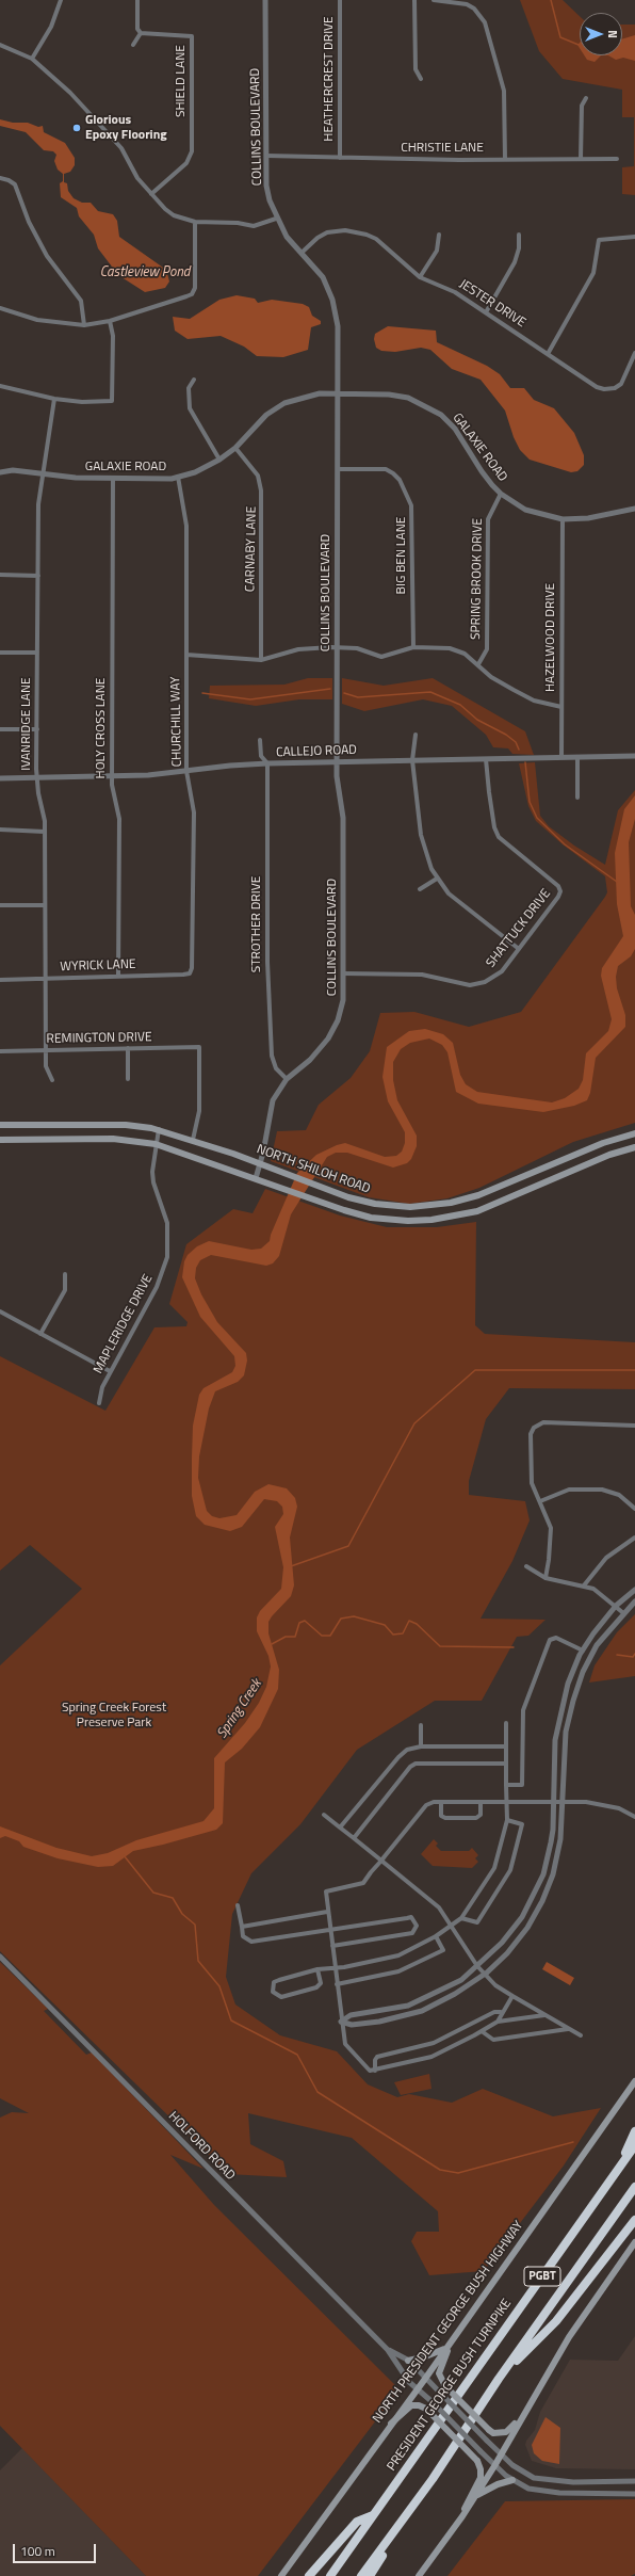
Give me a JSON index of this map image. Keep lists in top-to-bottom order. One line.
{"streets":{"highway":["PGBT","PRESIDENT GEORGE BUSH TURNPIKE"],"main road":["NORTH SHILOH ROAD","NORTH PRESIDENT GEORGE BUSH HIGHWAY"],"street":["HEATHERCREST DRIVE","SHIELD LANE","COLLINS BOULEVARD","CHRISTIE LANE","JESTER DRIVE","GALAXIE ROAD","CARNABY LANE","BIG BEN LANE","SPRING BROOK DRIVE","HAZELWOOD DRIVE","CHURCHILL WAY","IVANRIDGE LANE","HOLY CROSS LANE","CALLEJO ROAD","STROTHER DRIVE","SHATTUCK DRIVE","WYRICK LANE","REMINGTON DRIVE","MAPLERIDGE DRIVE","HOLFORD ROAD"]},"crossings":[["HEATHERCREST DRIVE","CHRISTIE LANE"],["COLLINS BOULEVARD","CHRISTIE LANE"],["COLLINS BOULEVARD","JESTER DRIVE"],["COLLINS BOULEVARD","GALAXIE ROAD"],["COLLINS BOULEVARD","BIG BEN LANE"],["COLLINS BOULEVARD","CALLEJO ROAD"],["COLLINS BOULEVARD","STROTHER DRIVE"],["COLLINS BOULEVARD","SHATTUCK DRIVE"],["COLLINS BOULEVARD","NORTH SHILOH ROAD"],["GALAXIE ROAD","CARNABY LANE"],["GALAXIE ROAD","SPRING BROOK DRIVE"],["GALAXIE ROAD","HAZELWOOD DRIVE"],["GALAXIE ROAD","CHURCHILL WAY"],["GALAXIE ROAD","IVANRIDGE LANE"],["GALAXIE ROAD","HOLY CROSS LANE"],["HAZELWOOD DRIVE","CALLEJO ROAD"],["CHURCHILL WAY","CALLEJO ROAD"],["CHURCHILL WAY","WYRICK LANE"],["IVANRIDGE LANE","CALLEJO ROAD"],["IVANRIDGE LANE","WYRICK LANE"],["IVANRIDGE LANE","REMINGTON DRIVE"],["HOLY CROSS LANE","CALLEJO ROAD"],["HOLY CROSS LANE","WYRICK LANE"],["CALLEJO ROAD","STROTHER DRIVE"],["CALLEJO ROAD","SHATTUCK DRIVE"],["REMINGTON DRIVE","NORTH SHILOH ROAD"],["NORTH SHILOH ROAD","MAPLERIDGE DRIVE"],["HOLFORD ROAD","NORTH PRESIDENT GEORGE BUSH HIGHWAY"]],"water":["Castleview Pond","Spring Creek"],"parks":["Spring Creek Forest Preserve Park"],"places":["Glorious Epoxy Flooring"],"scale_bar":"100 m","north":"right"}
